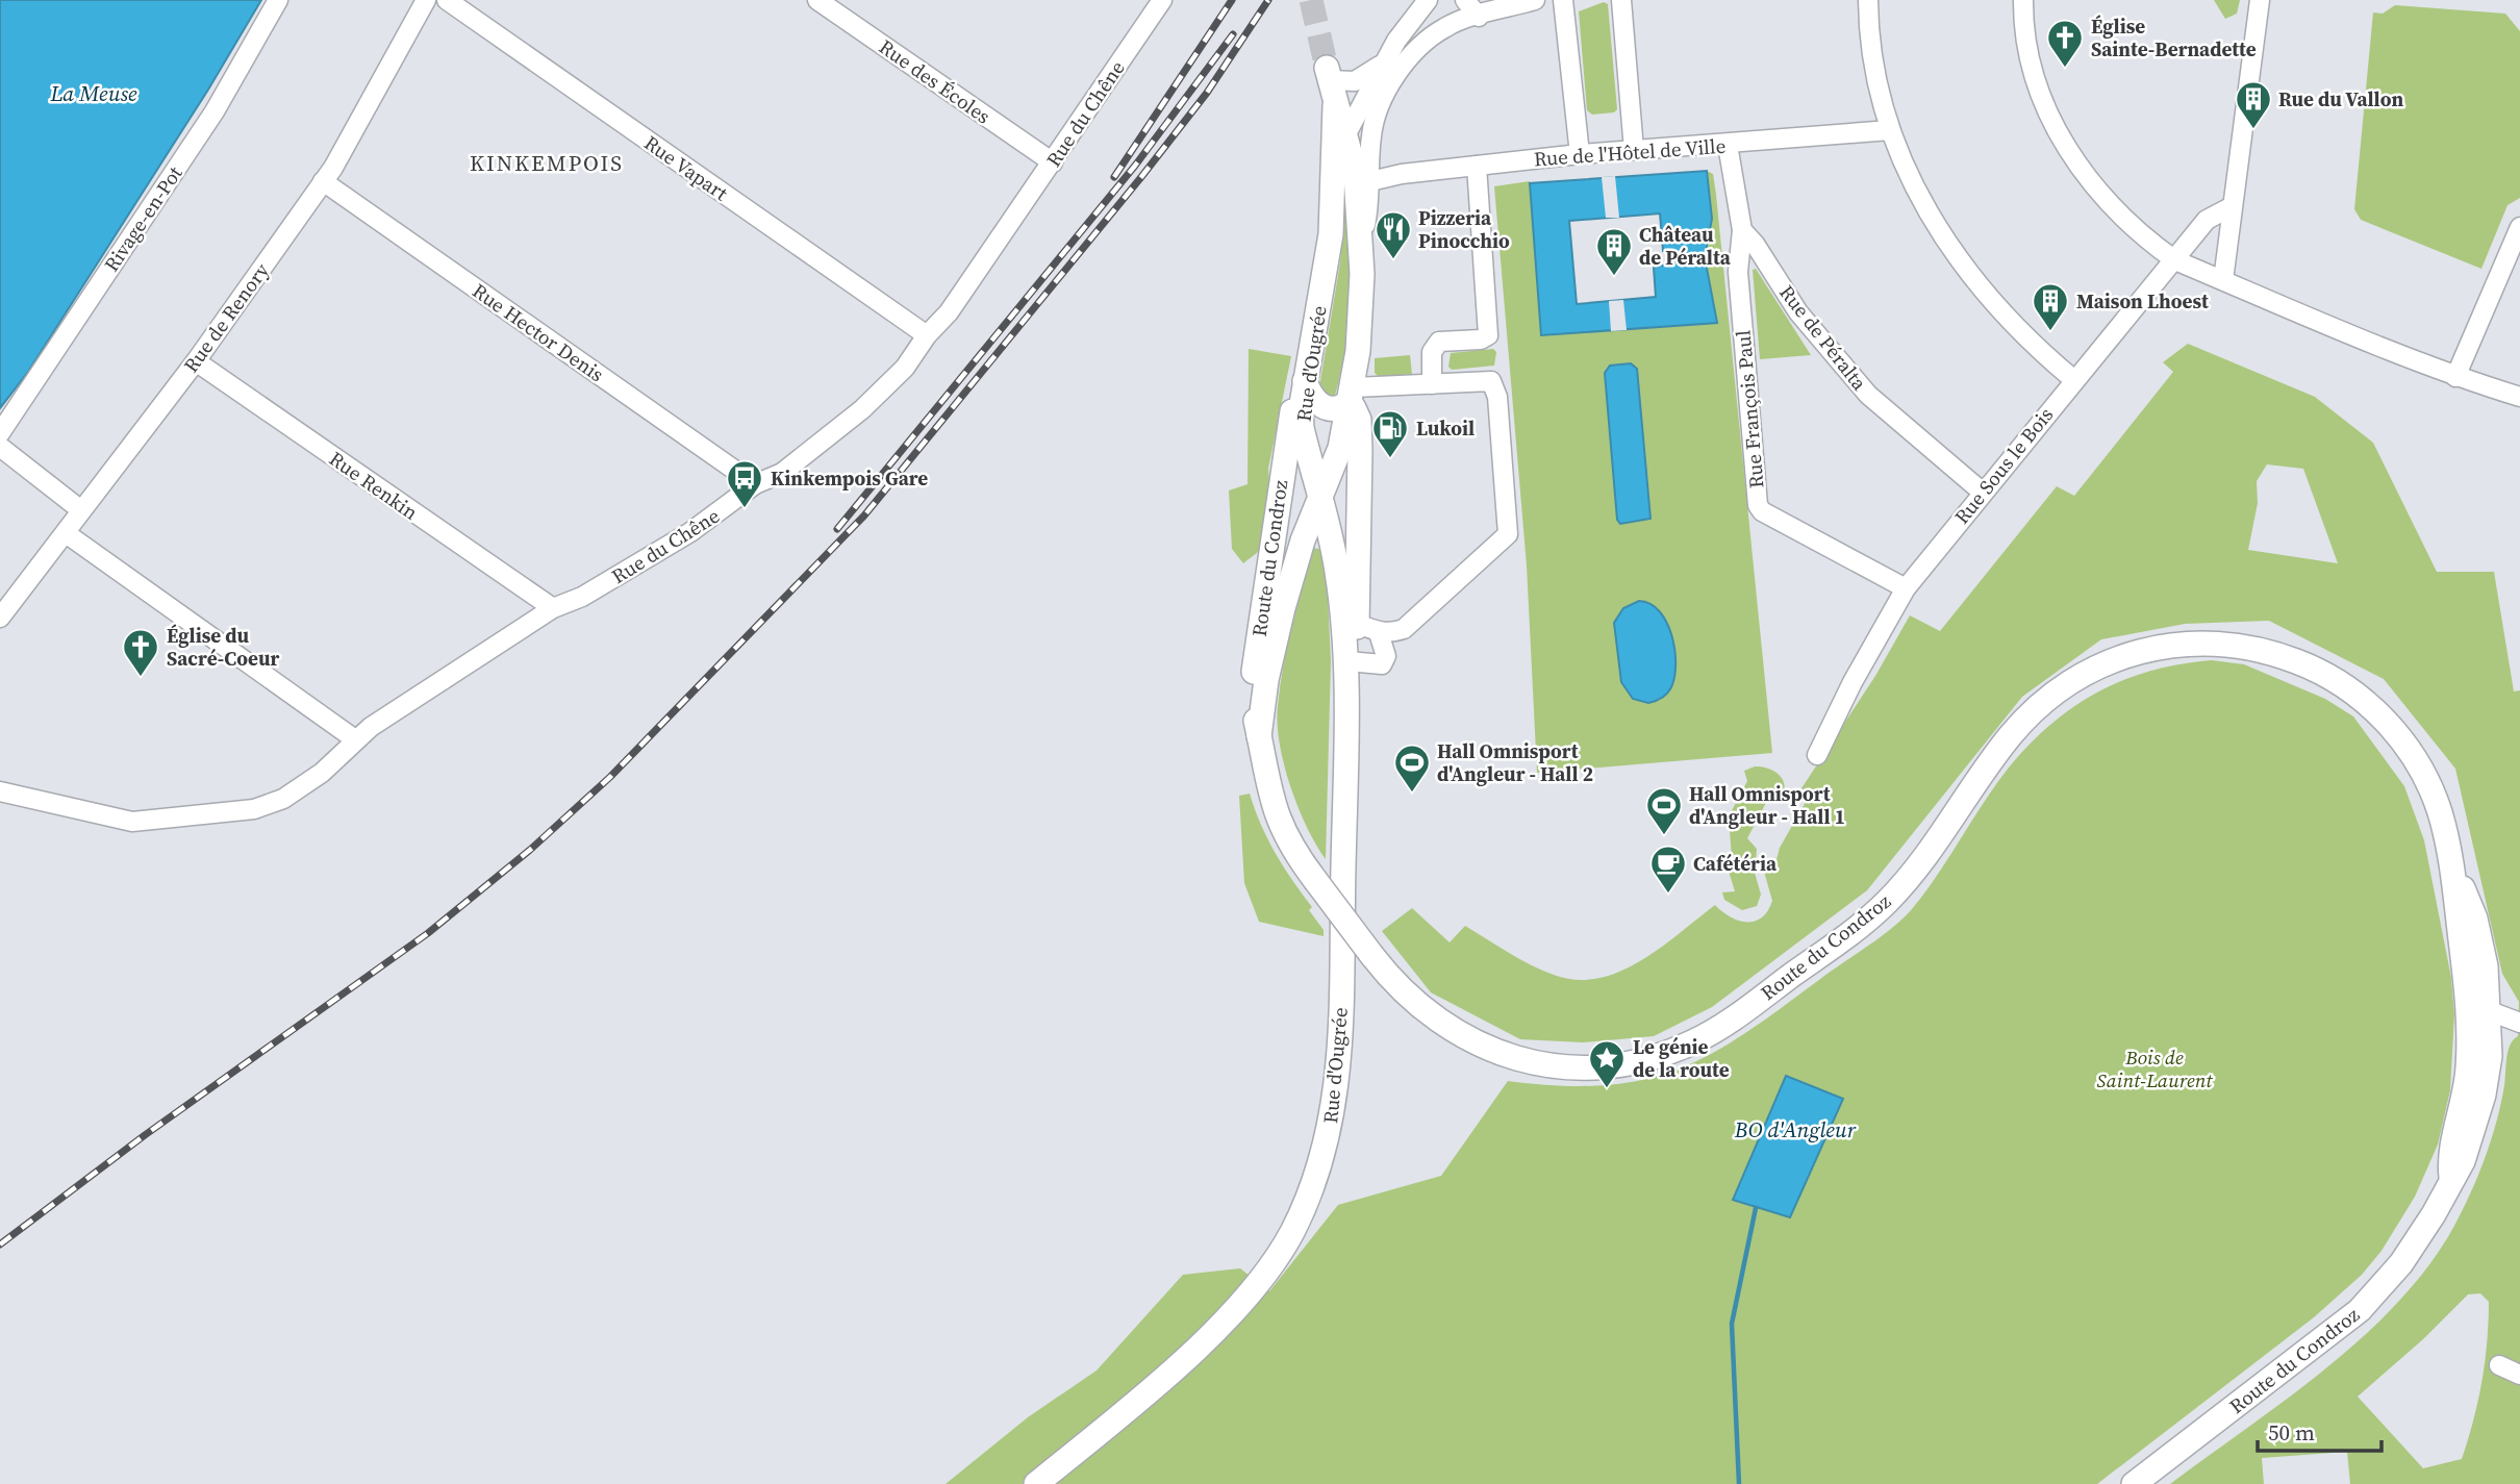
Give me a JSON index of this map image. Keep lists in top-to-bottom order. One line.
{"streets":{"main road":["Rue d'Ougrée","Route du Condroz"],"street":["Rue des Écoles","Rue du Chêne","Rue de l'Hôtel de Ville","Rue Vapart","Rivage-en-Pot","Rue de Renory","Rue Hector Denis","Rue de Péralta","Rue François Paul","Rue Sous le Bois","Rue Renkin"]},"crossings":[["Rue des Écoles","Rue du Chêne"],["Rue du Chêne","Rue Vapart"],["Rue du Chêne","Rue Hector Denis"],["Rue du Chêne","Rue Renkin"],["Rue de l'Hôtel de Ville","Rue de Péralta"],["Rue de Renory","Rue Hector Denis"],["Rue de Renory","Rue Renkin"],["Rue de Péralta","Rue François Paul"],["Rue de Péralta","Rue Sous le Bois"],["Rue d'Ougrée","Route du Condroz"],["Rue François Paul","Rue Sous le Bois"]],"districts":["KINKEMPOIS"],"water":["La Meuse","BO d'Angleur"],"parks":["Bois de Saint-Laurent"],"places":{"church":["Église Sainte-Bernadette","Église du Sacré-Coeur"],"building":["Rue du Vallon","Château de Péralta","Maison Lhoest"],"restaurant":["Pizzeria Pinocchio"],"fuel station":["Lukoil"],"bus stop":["Kinkempois Gare"],"sports":["Hall Omnisport d'Angleur - Hall 2","Hall Omnisport d'Angleur - Hall 1"],"cafe":["Cafétéria"],"place":["Le génie de la route"]},"scale_bar":"50 m"}
